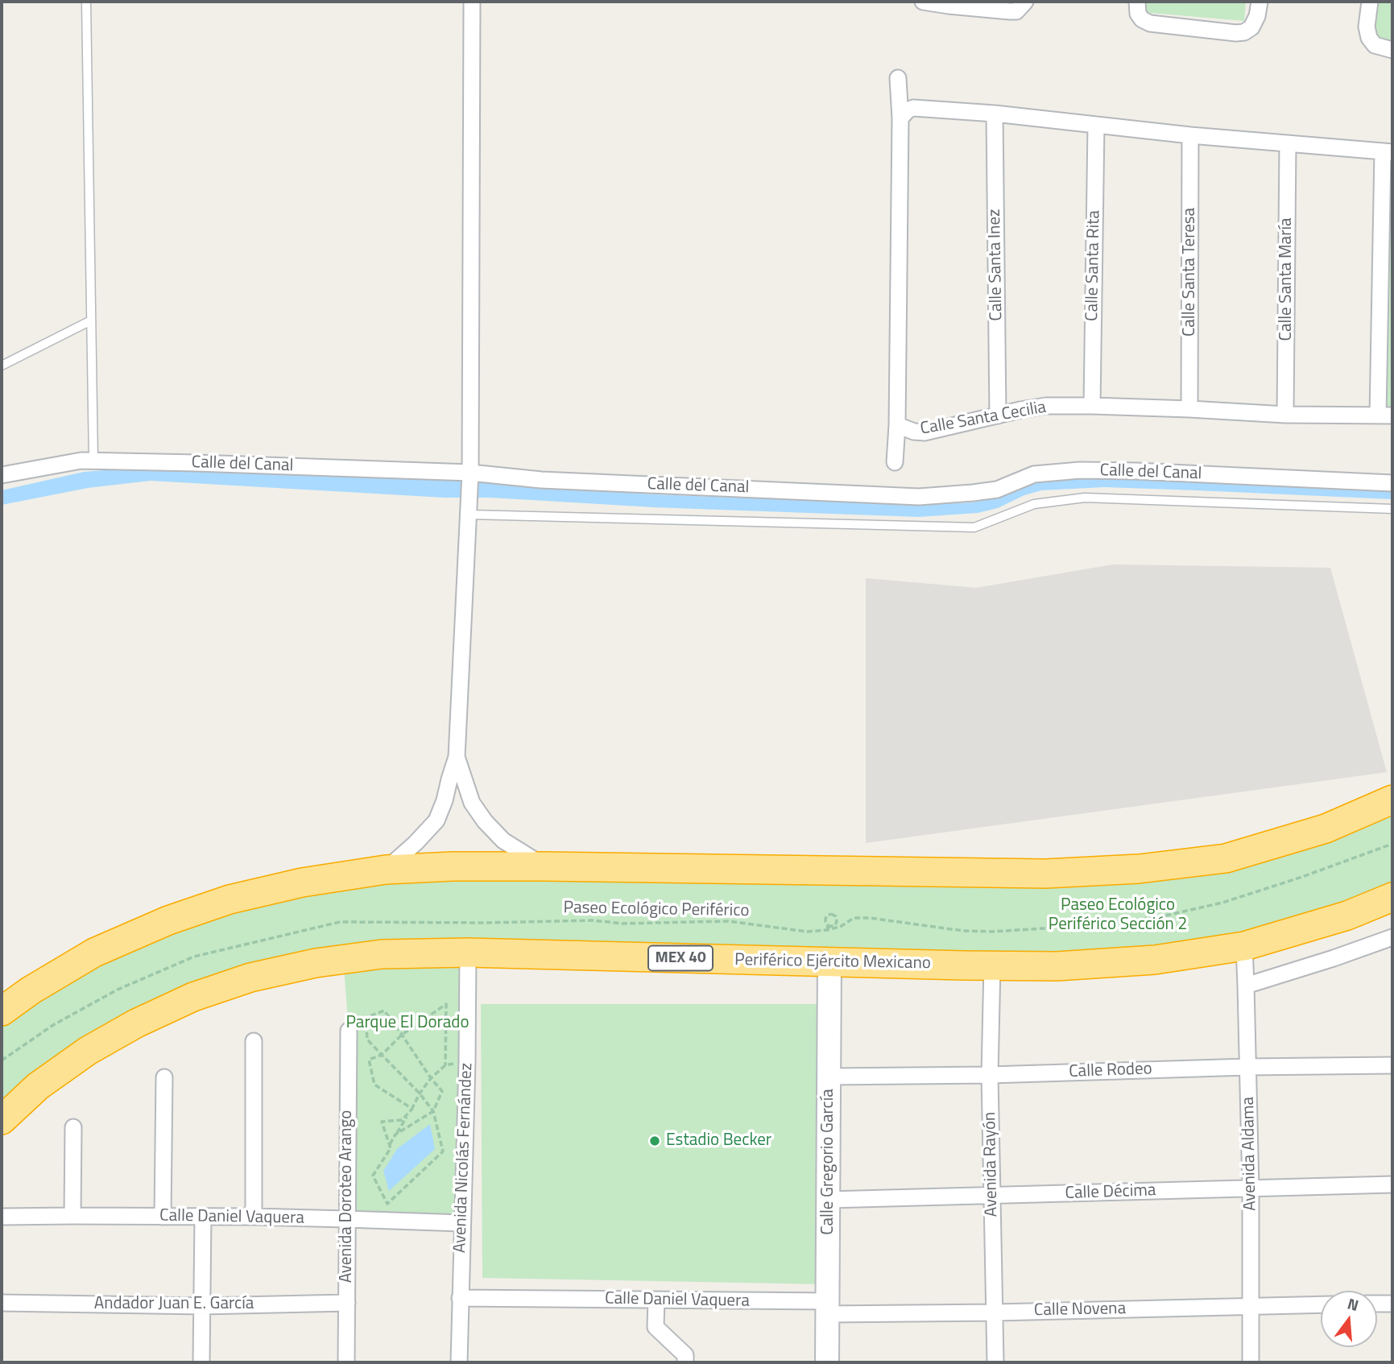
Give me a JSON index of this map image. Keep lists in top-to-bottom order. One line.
{"streets":{"highway":["MEX 40","Periférico Ejército Mexicano"],"street":["Calle Santa Inez","Calle Santa Rita","Calle Santa Teresa","Calle Santa María","Calle Santa Cecilia","Calle del Canal","Calle Rodeo","Avenida Aldama","Avenida Nicolás Fernández","Calle Gregorio García","Avenida Rayón","Calle Décima","Avenida Doroteo Arango","Calle Daniel Vaquera","Andador Juan E. García","Calle Novena"],"path":["Paseo Ecológico Periférico"]},"crossings":[["Calle Santa Inez","Calle Santa Cecilia"],["Calle Santa Rita","Calle Santa Cecilia"],["Calle Santa Teresa","Calle Santa Cecilia"],["Calle Santa María","Calle Santa Cecilia"],["Periférico Ejército Mexicano","Avenida Aldama"],["Periférico Ejército Mexicano","Avenida Nicolás Fernández"],["Periférico Ejército Mexicano","Calle Gregorio García"],["Periférico Ejército Mexicano","Avenida Rayón"],["Calle Rodeo","Avenida Aldama"],["Calle Rodeo","Calle Gregorio García"],["Calle Rodeo","Avenida Rayón"],["Avenida Aldama","Calle Décima"],["Avenida Aldama","Calle Novena"],["Avenida Nicolás Fernández","Calle Daniel Vaquera"],["Calle Gregorio García","Calle Décima"],["Calle Gregorio García","Calle Daniel Vaquera"],["Calle Gregorio García","Calle Novena"],["Avenida Rayón","Calle Décima"],["Avenida Rayón","Calle Novena"],["Avenida Doroteo Arango","Calle Daniel Vaquera"],["Avenida Doroteo Arango","Andador Juan E. García"],["Calle Daniel Vaquera","Calle Novena"]],"parks":["Paseo Ecológico Periférico Sección 2","Parque El Dorado"],"places":["Estadio Becker"],"north":"top"}
